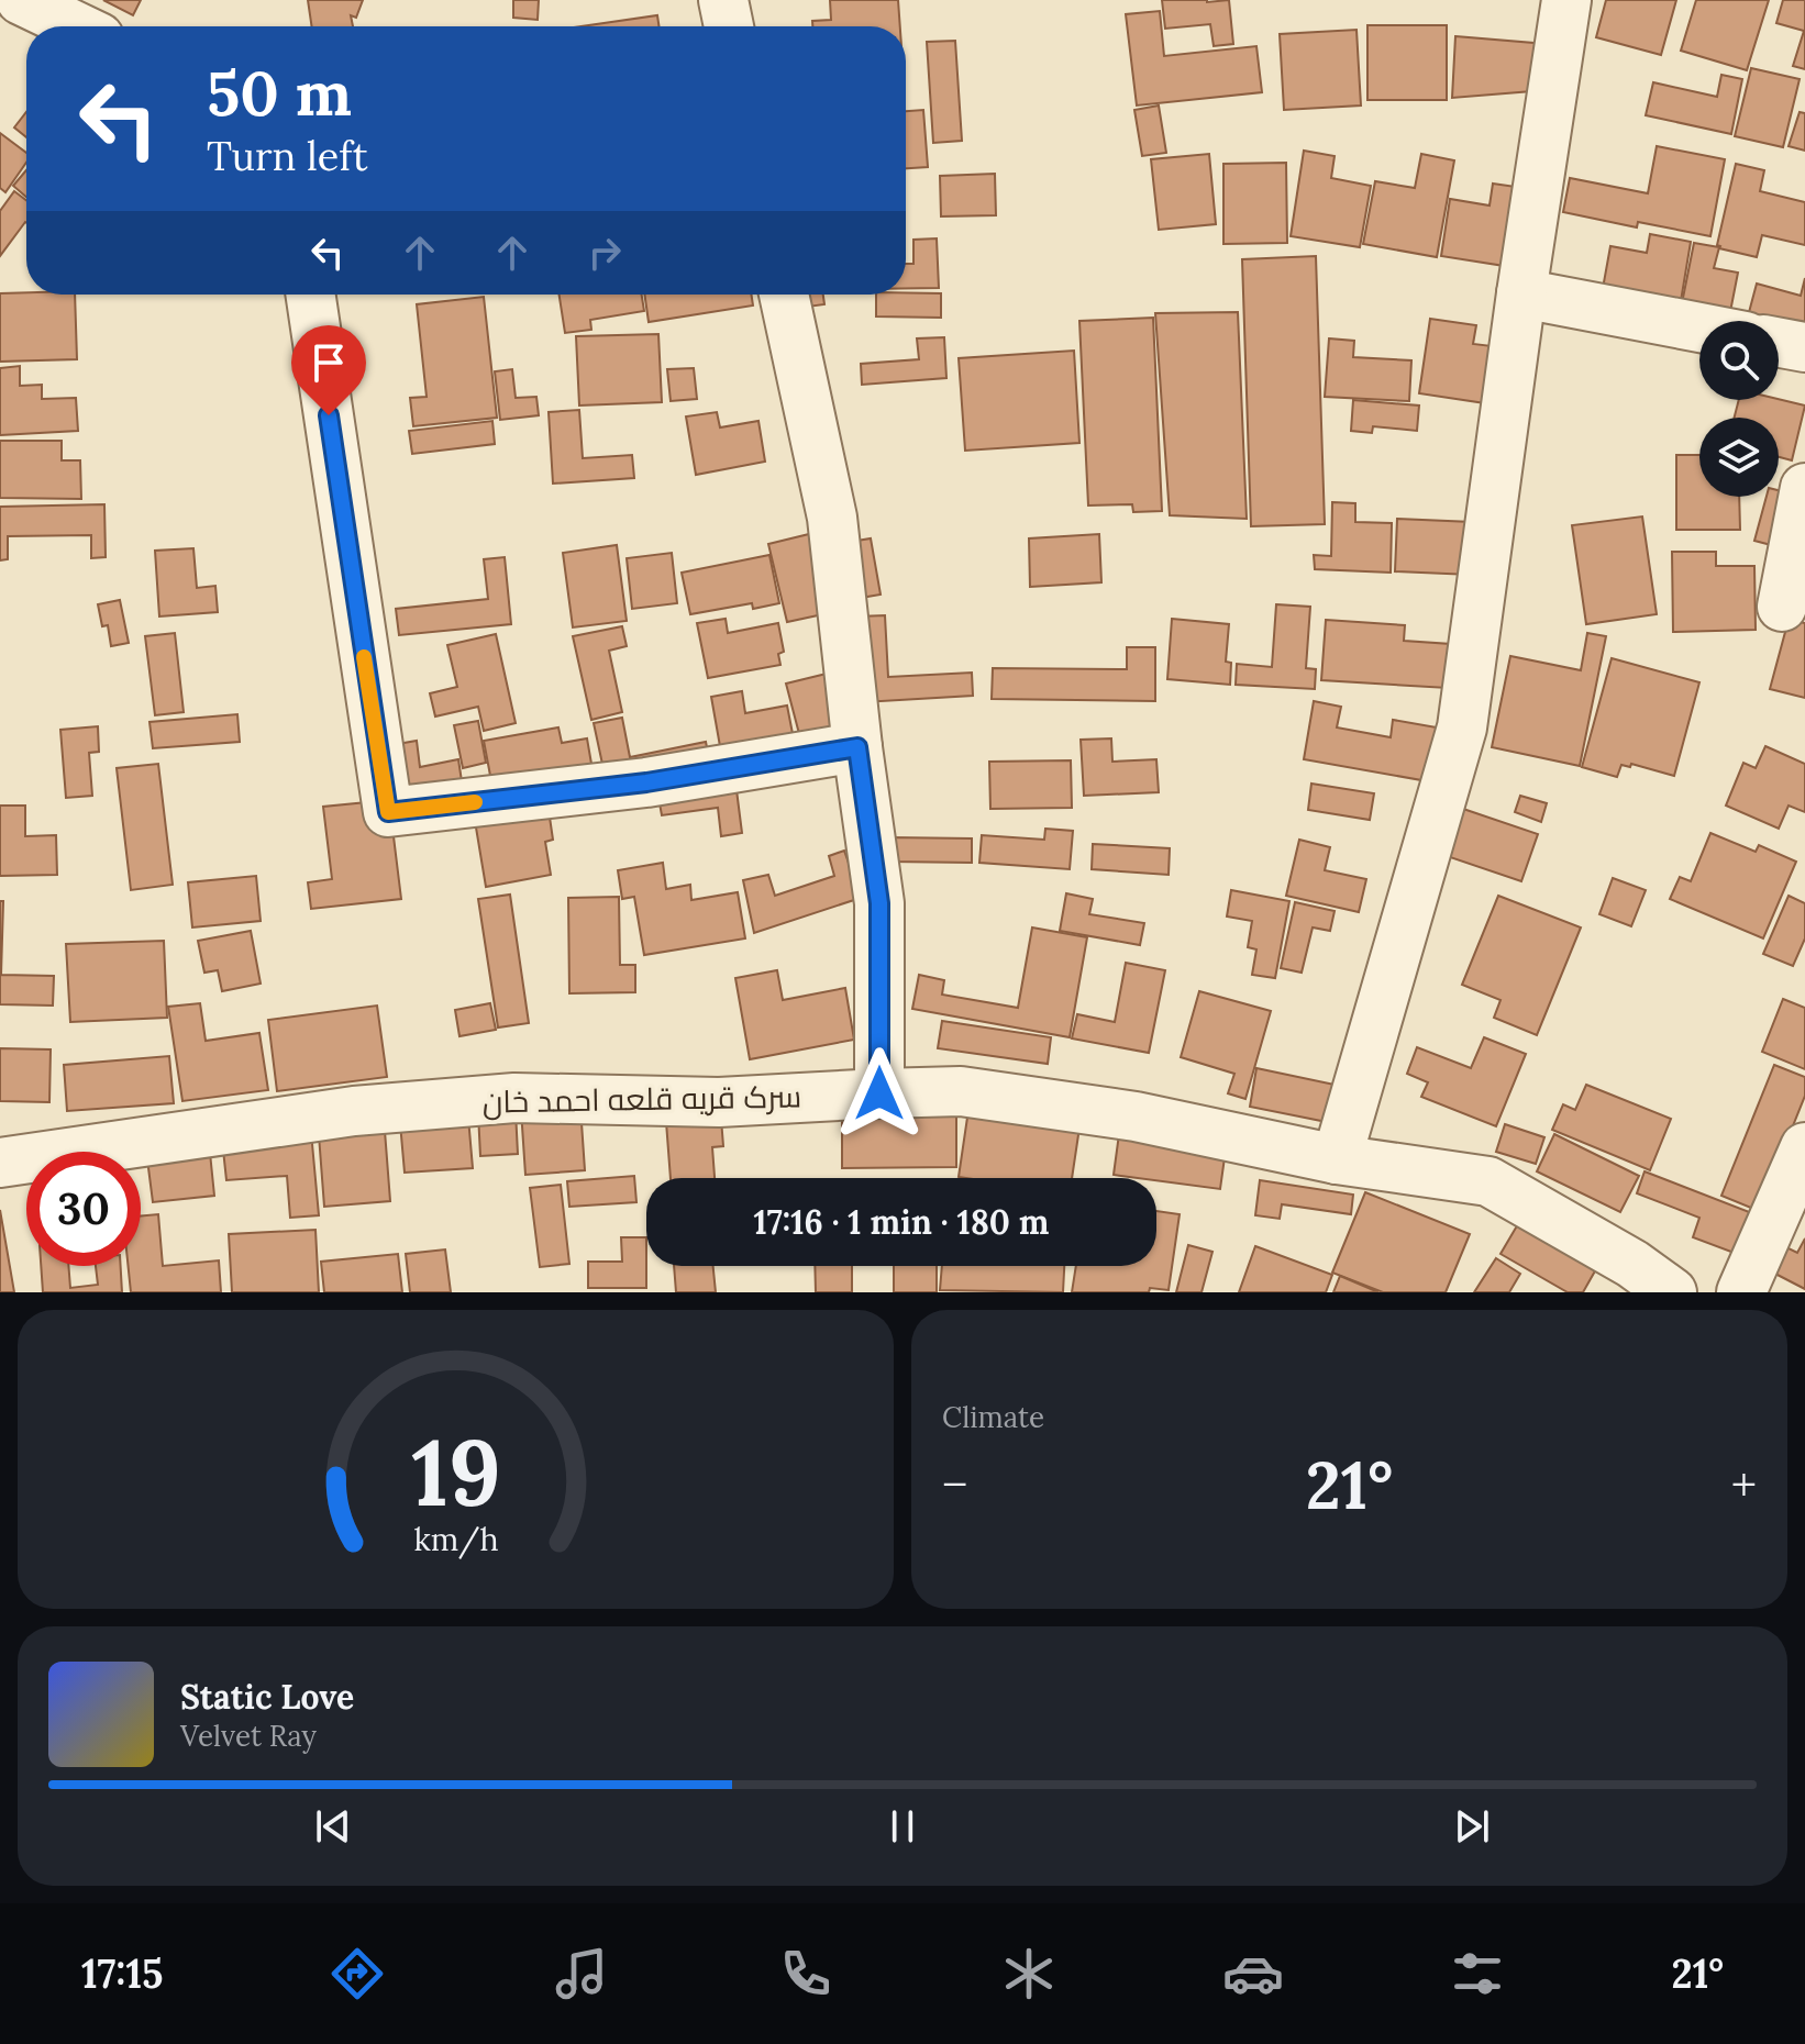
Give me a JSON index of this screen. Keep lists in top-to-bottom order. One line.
{"streets":{"street":["سرک قریه قلعه احمد خان"]},"page":{"turn":["50 m","Turn left"],"limit":"30","trip":"17:16 · 1 min · 180 m","tile":"Climate","heat":["−","21°","+"],"song":["Static Love","Velvet Ray"],"tabs":["17:15","21°"],"gauge":["19","km/h"]}}
